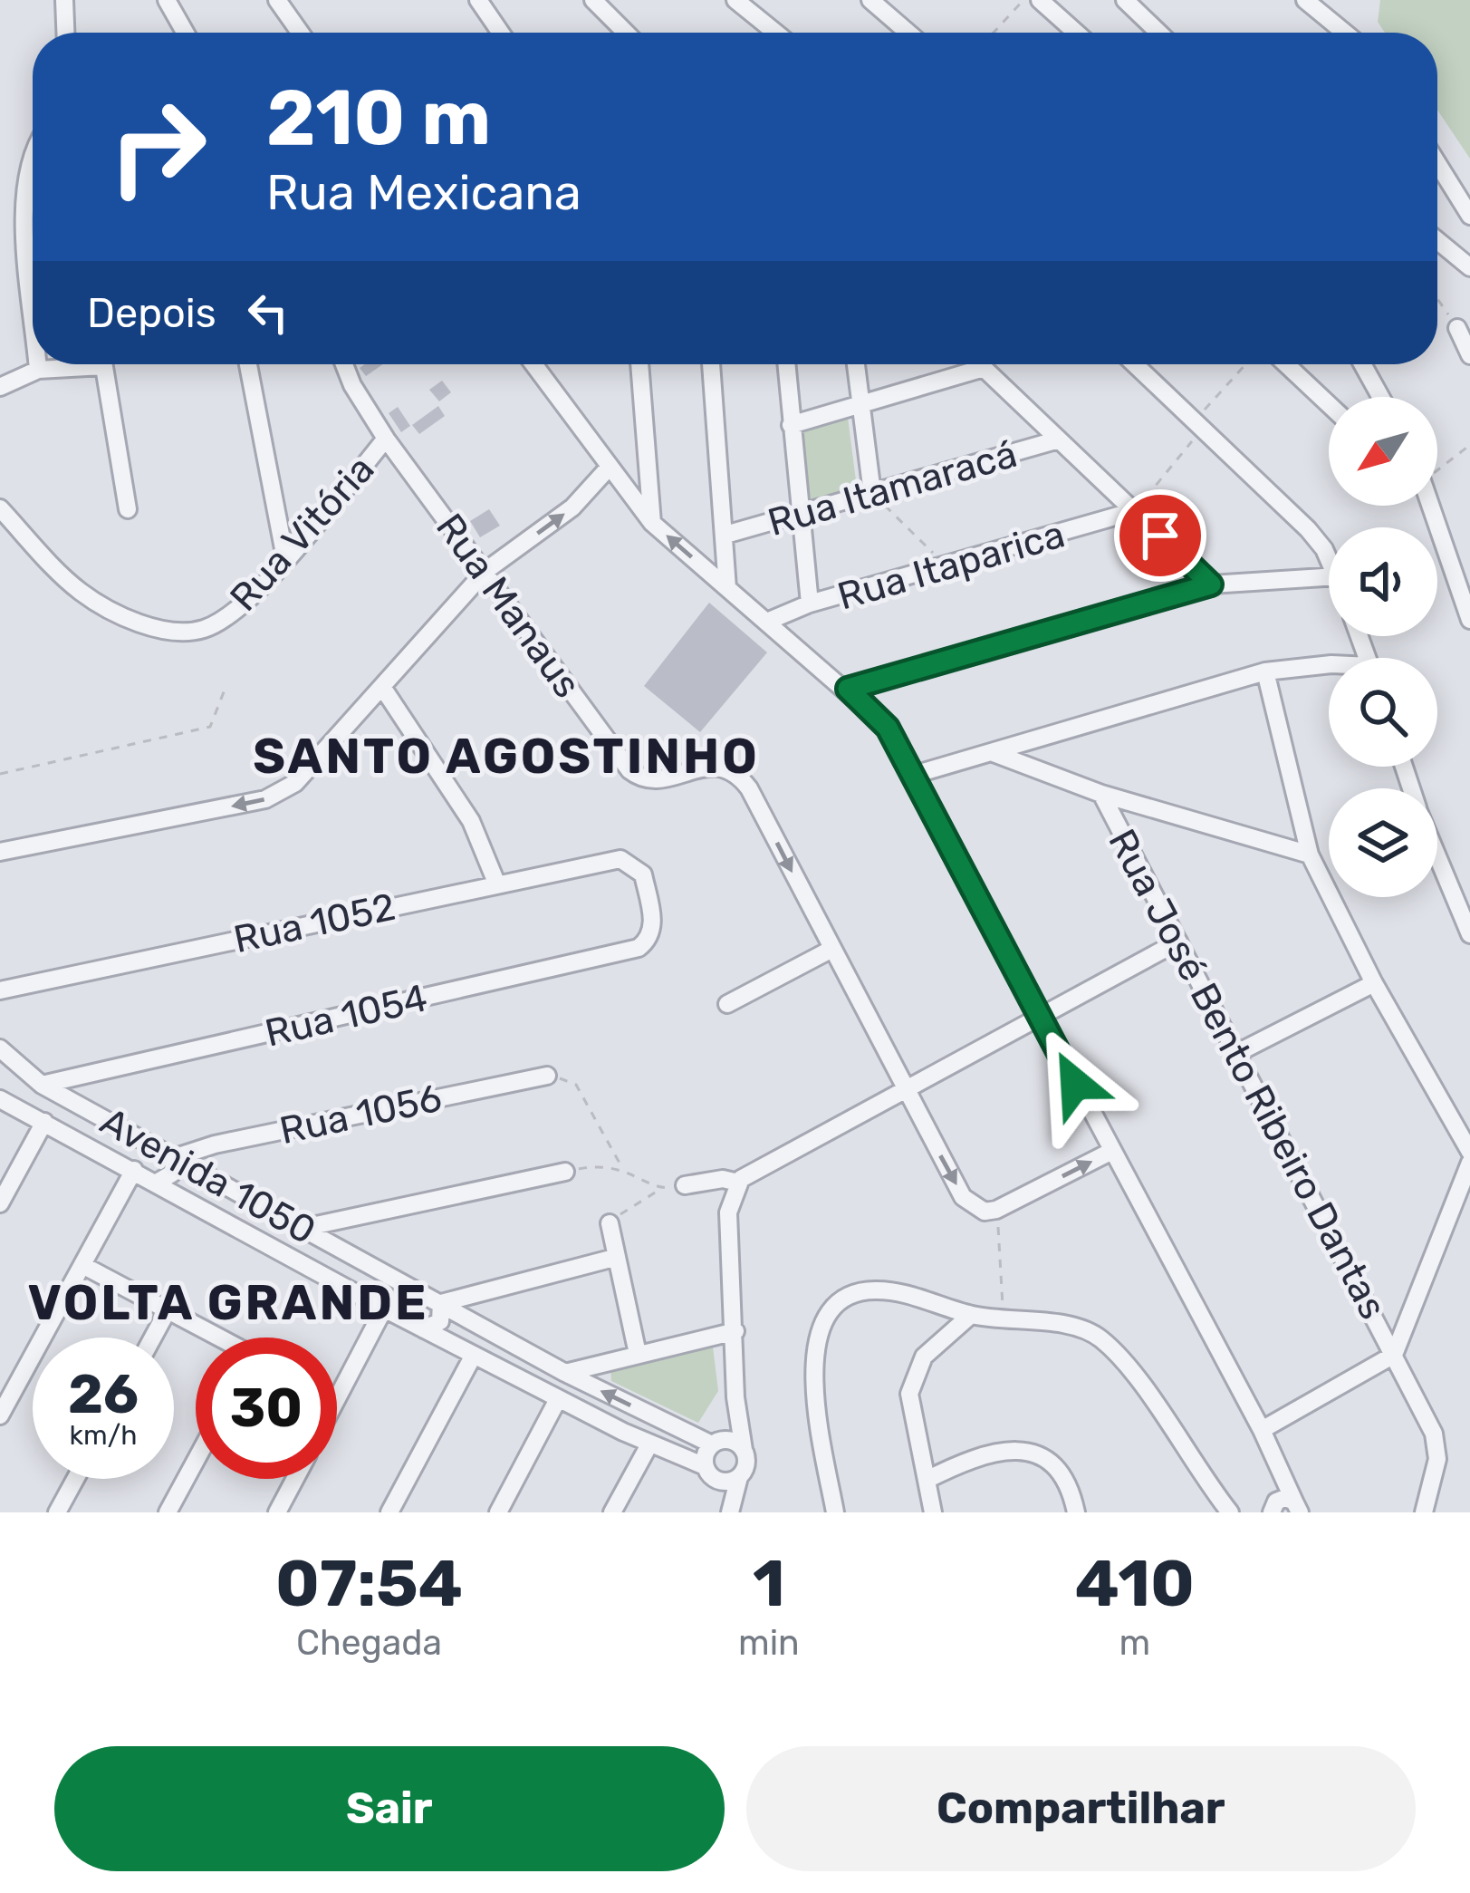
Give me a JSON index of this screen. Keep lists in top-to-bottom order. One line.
{"streets":{"street":["Rua Itamaracá","Rua Vitória","Rua Itaparica","Rua Manaus","Rua 1052","Rua 1054","Rua José Bento Ribeiro Dantas","Rua 1056","Avenida 1050"]},"crossings":[["Rua Vitória","Rua Manaus"],["Rua 1052","Rua 1054"],["Rua 1054","Avenida 1050"],["Rua 1056","Avenida 1050"]],"one_way":["Rua Manaus"],"districts":["SANTO AGOSTINHO","VOLTA GRANDE"],"north":"bottom left","page":{"turn":["210 m","Rua Mexicana"],"then":"Depois","speed":"26 km/h","limit":"30","eta":["07:54","Chegada","1","min","410","m"],"buttons":["Sair","Compartilhar"]}}
